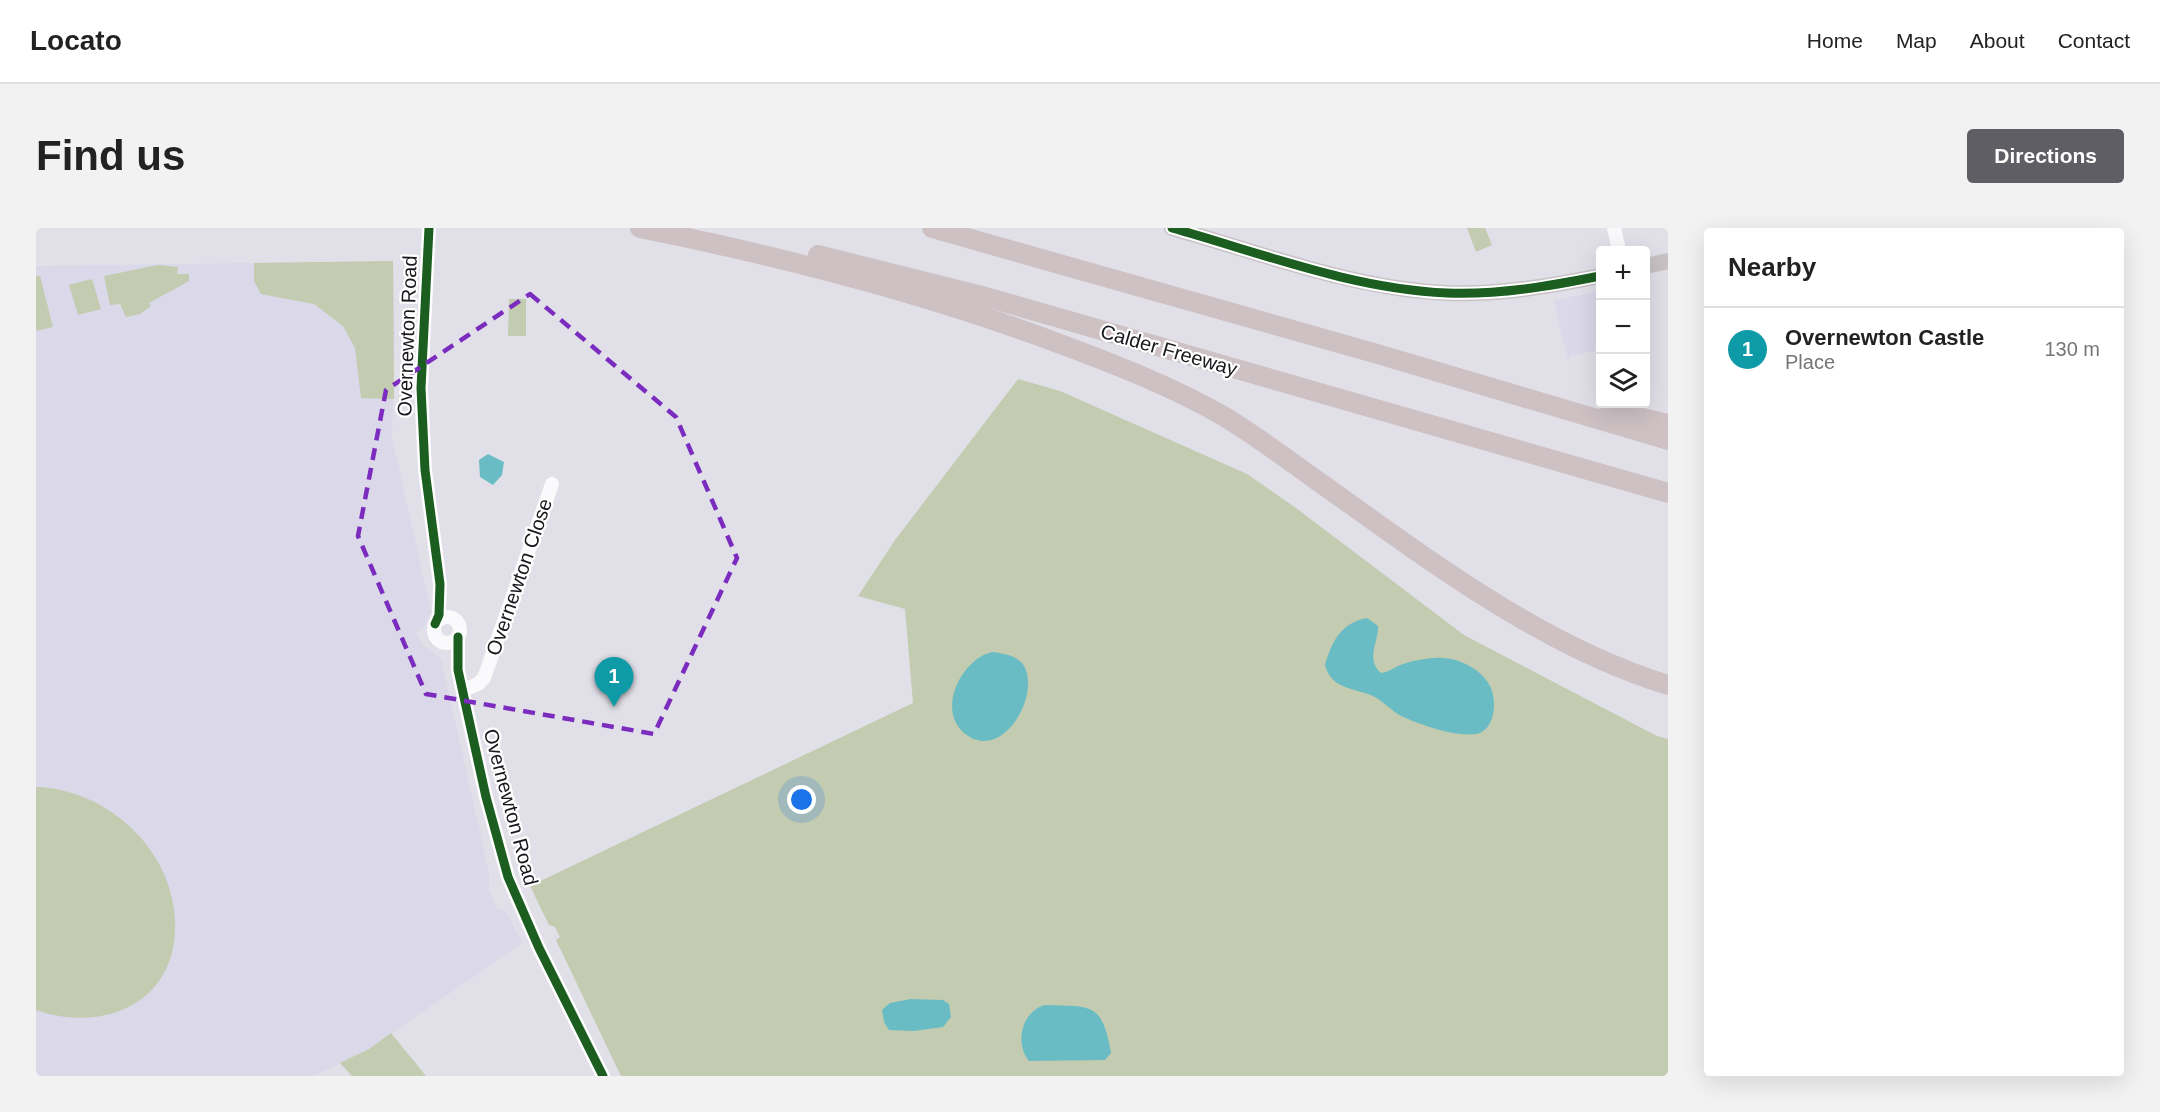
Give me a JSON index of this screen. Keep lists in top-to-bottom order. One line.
{"streets":{"highway":["Calder Freeway"],"street":["Overnewton Road","Overnewton Close"]},"crossings":[["Overnewton Road","Overnewton Close"]],"page":{"header":"Locato","nav":["Home","Map","About","Contact"],"buttons":"Directions","title":"Find us","heading":"Nearby","map_buttons":["+","−"],"list":[{"mark":"1","name":"Overnewton Castle","note":"Place","value":"130 m"}],"pins":"1"}}
